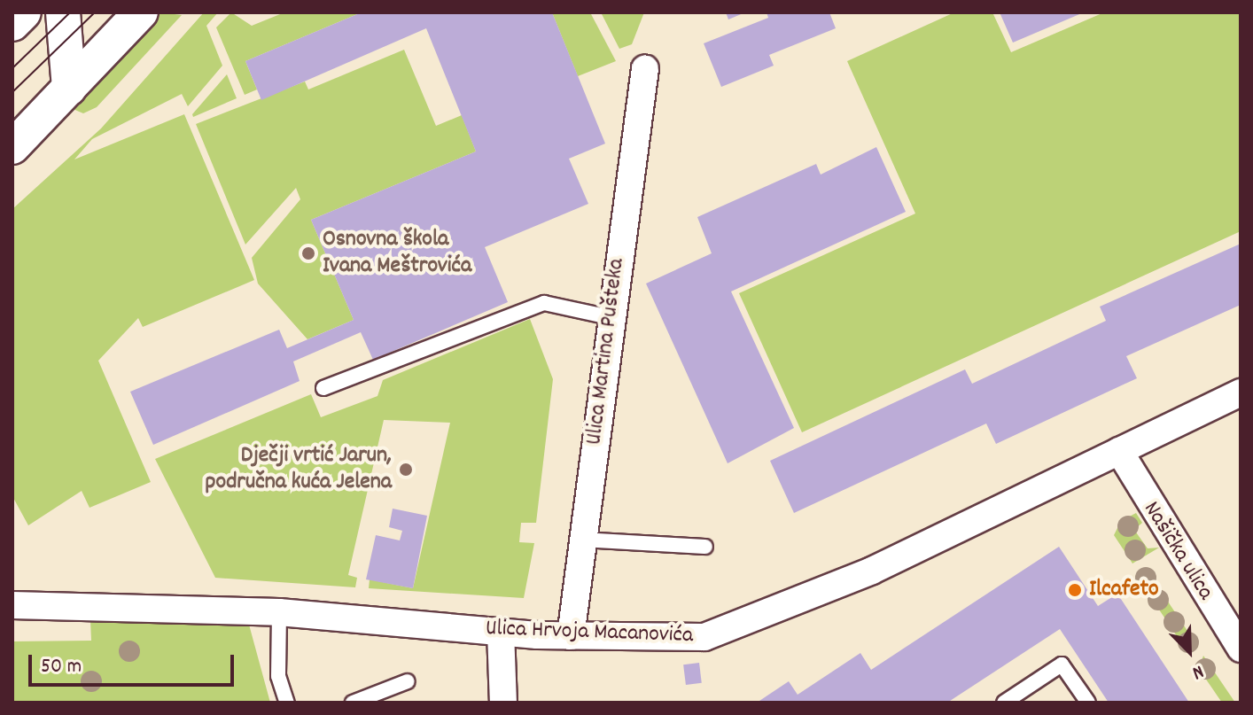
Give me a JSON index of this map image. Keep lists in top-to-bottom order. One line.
{"streets":{"street":["Ulica Martina Pušteka","Našička ulica","Ulica Hrvoja Macanovića"]},"crossings":[["Ulica Martina Pušteka","Ulica Hrvoja Macanovića"],["Našička ulica","Ulica Hrvoja Macanovića"]],"places":["Osnovna škola Ivana Meštrovića","Dječji vrtić Jarun, područna kuća Jelena","Ilcafeto"],"scale_bar":"50 m","north":"bottom right"}
